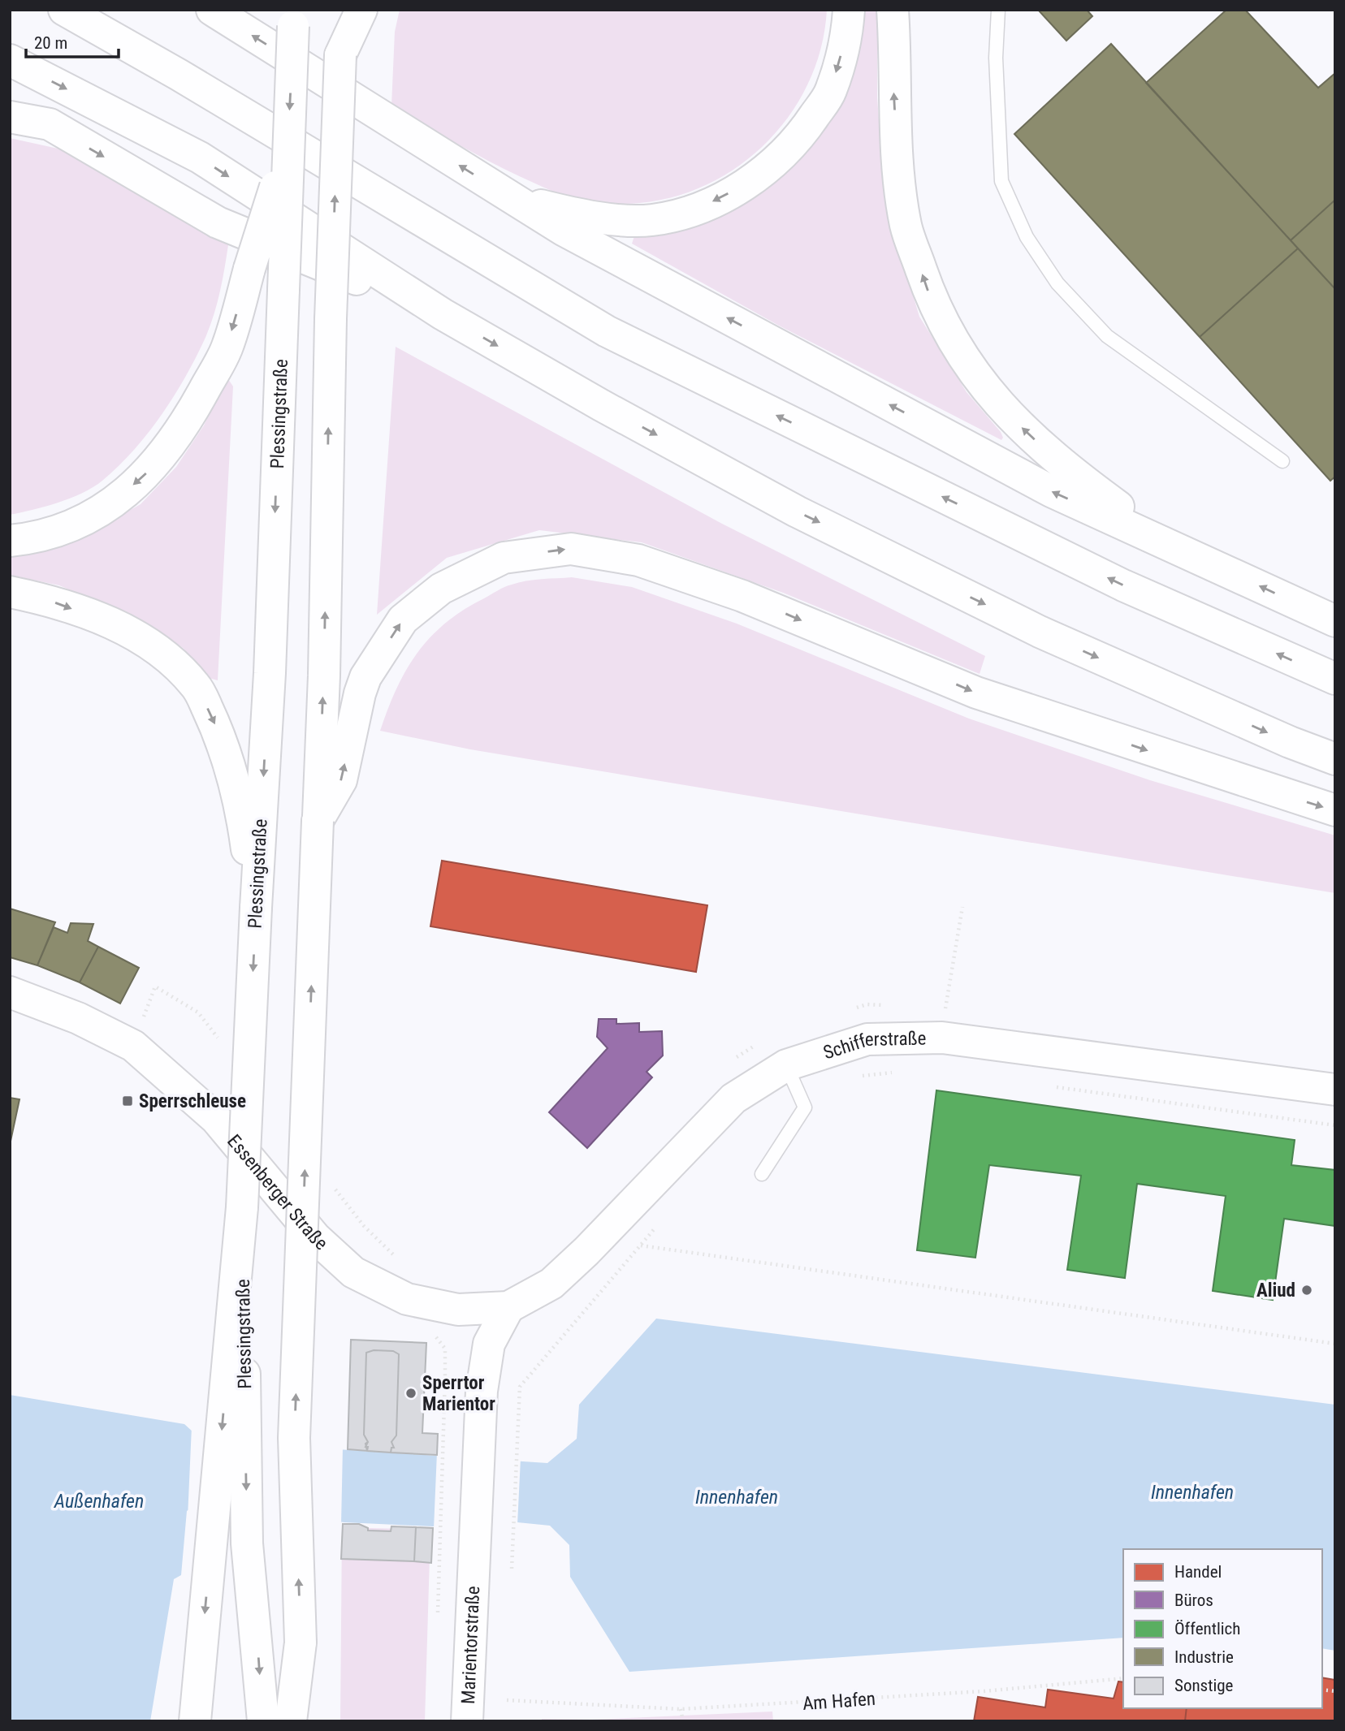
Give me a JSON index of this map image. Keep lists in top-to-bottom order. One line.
{"streets":{"main road":["Plessingstraße","Schifferstraße","Essenberger Straße","Marientorstraße"],"path":["Am Hafen"]},"crossings":[["Schifferstraße","Essenberger Straße"],["Schifferstraße","Marientorstraße"],["Essenberger Straße","Marientorstraße"]],"water":["Innenhafen","Außenhafen"],"places":{"transit":["Sperrschleuse"],"other":["Aliud","Sperrtor Marientor"]},"legend":["Handel","Büros","Öffentlich","Industrie","Sonstige"],"scale_bar":"20 m"}
